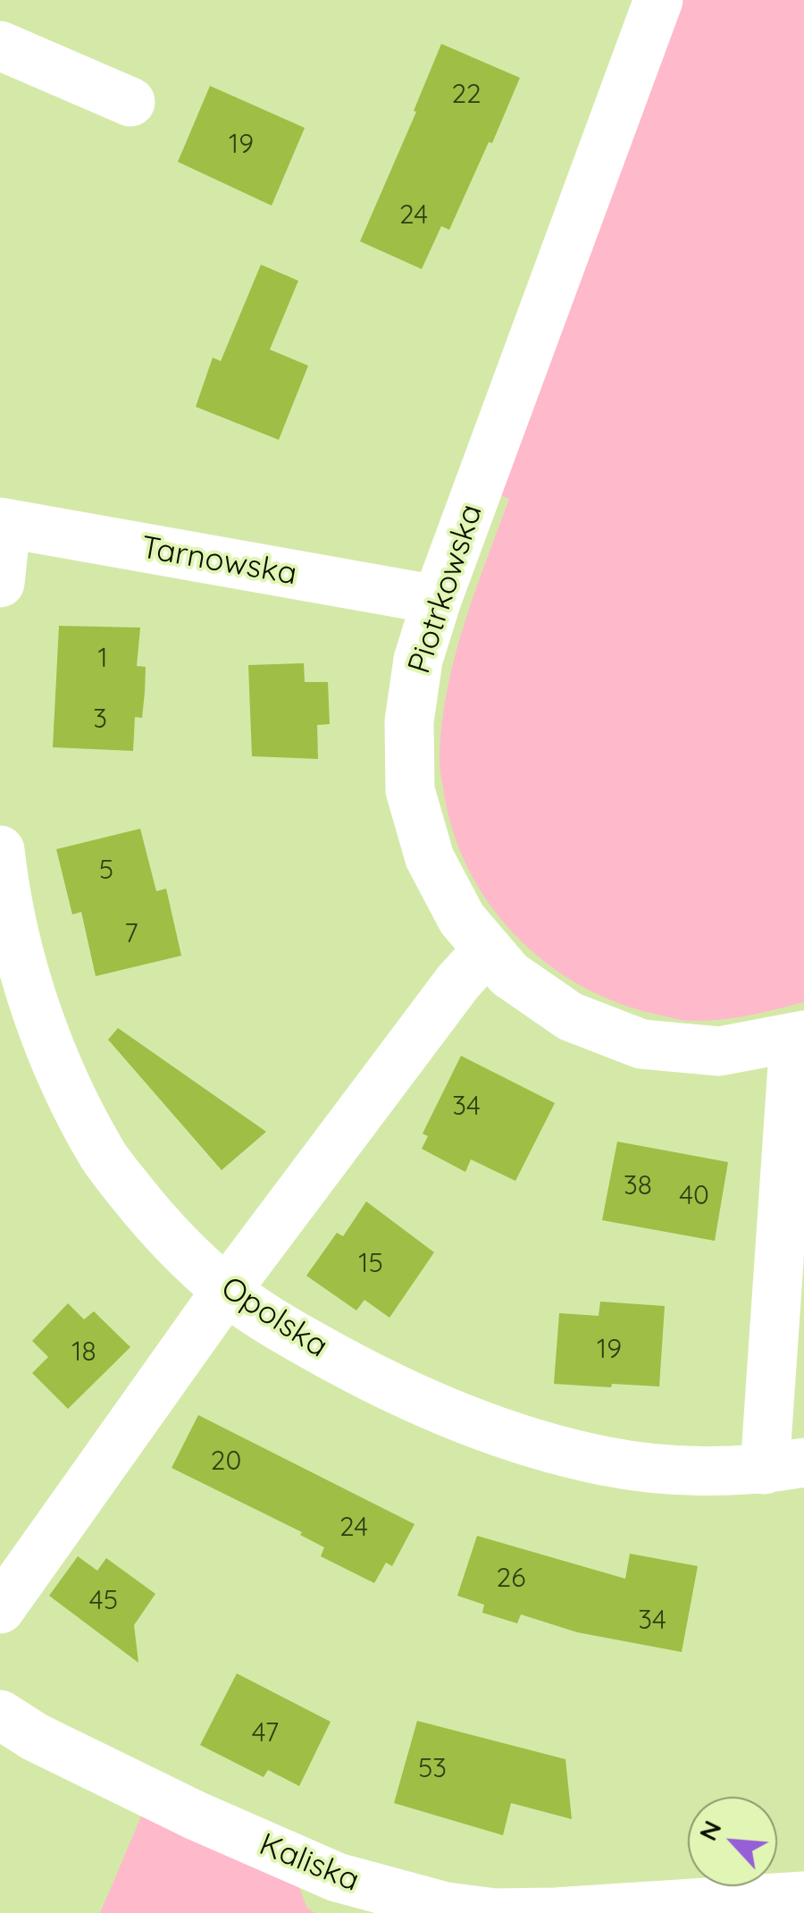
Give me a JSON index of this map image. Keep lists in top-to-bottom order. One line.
{"streets":{"street":["Tarnowska","Piotrkowska","Opolska","Kaliska"]},"crossings":[["Tarnowska","Piotrkowska"]],"house_numbers":["22","19","24","1","3","5","7","34","38","40","15","19","18","20","24","26","45","34","47","53"],"north":"top left"}
